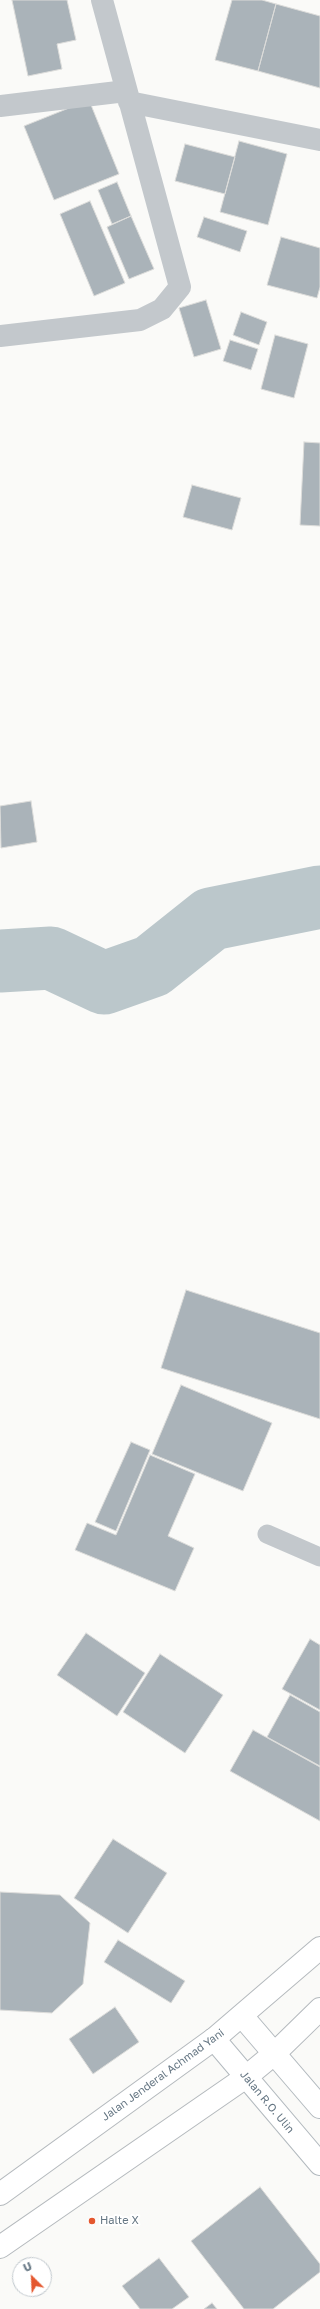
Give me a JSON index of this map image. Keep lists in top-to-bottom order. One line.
{"streets":{"main road":["Jalan Jenderal Achmad Yani","Jalan R.O. Ulin"]},"crossings":[["Jalan Jenderal Achmad Yani","Jalan R.O. Ulin"]],"places":["Halte X"],"north":"top left"}
